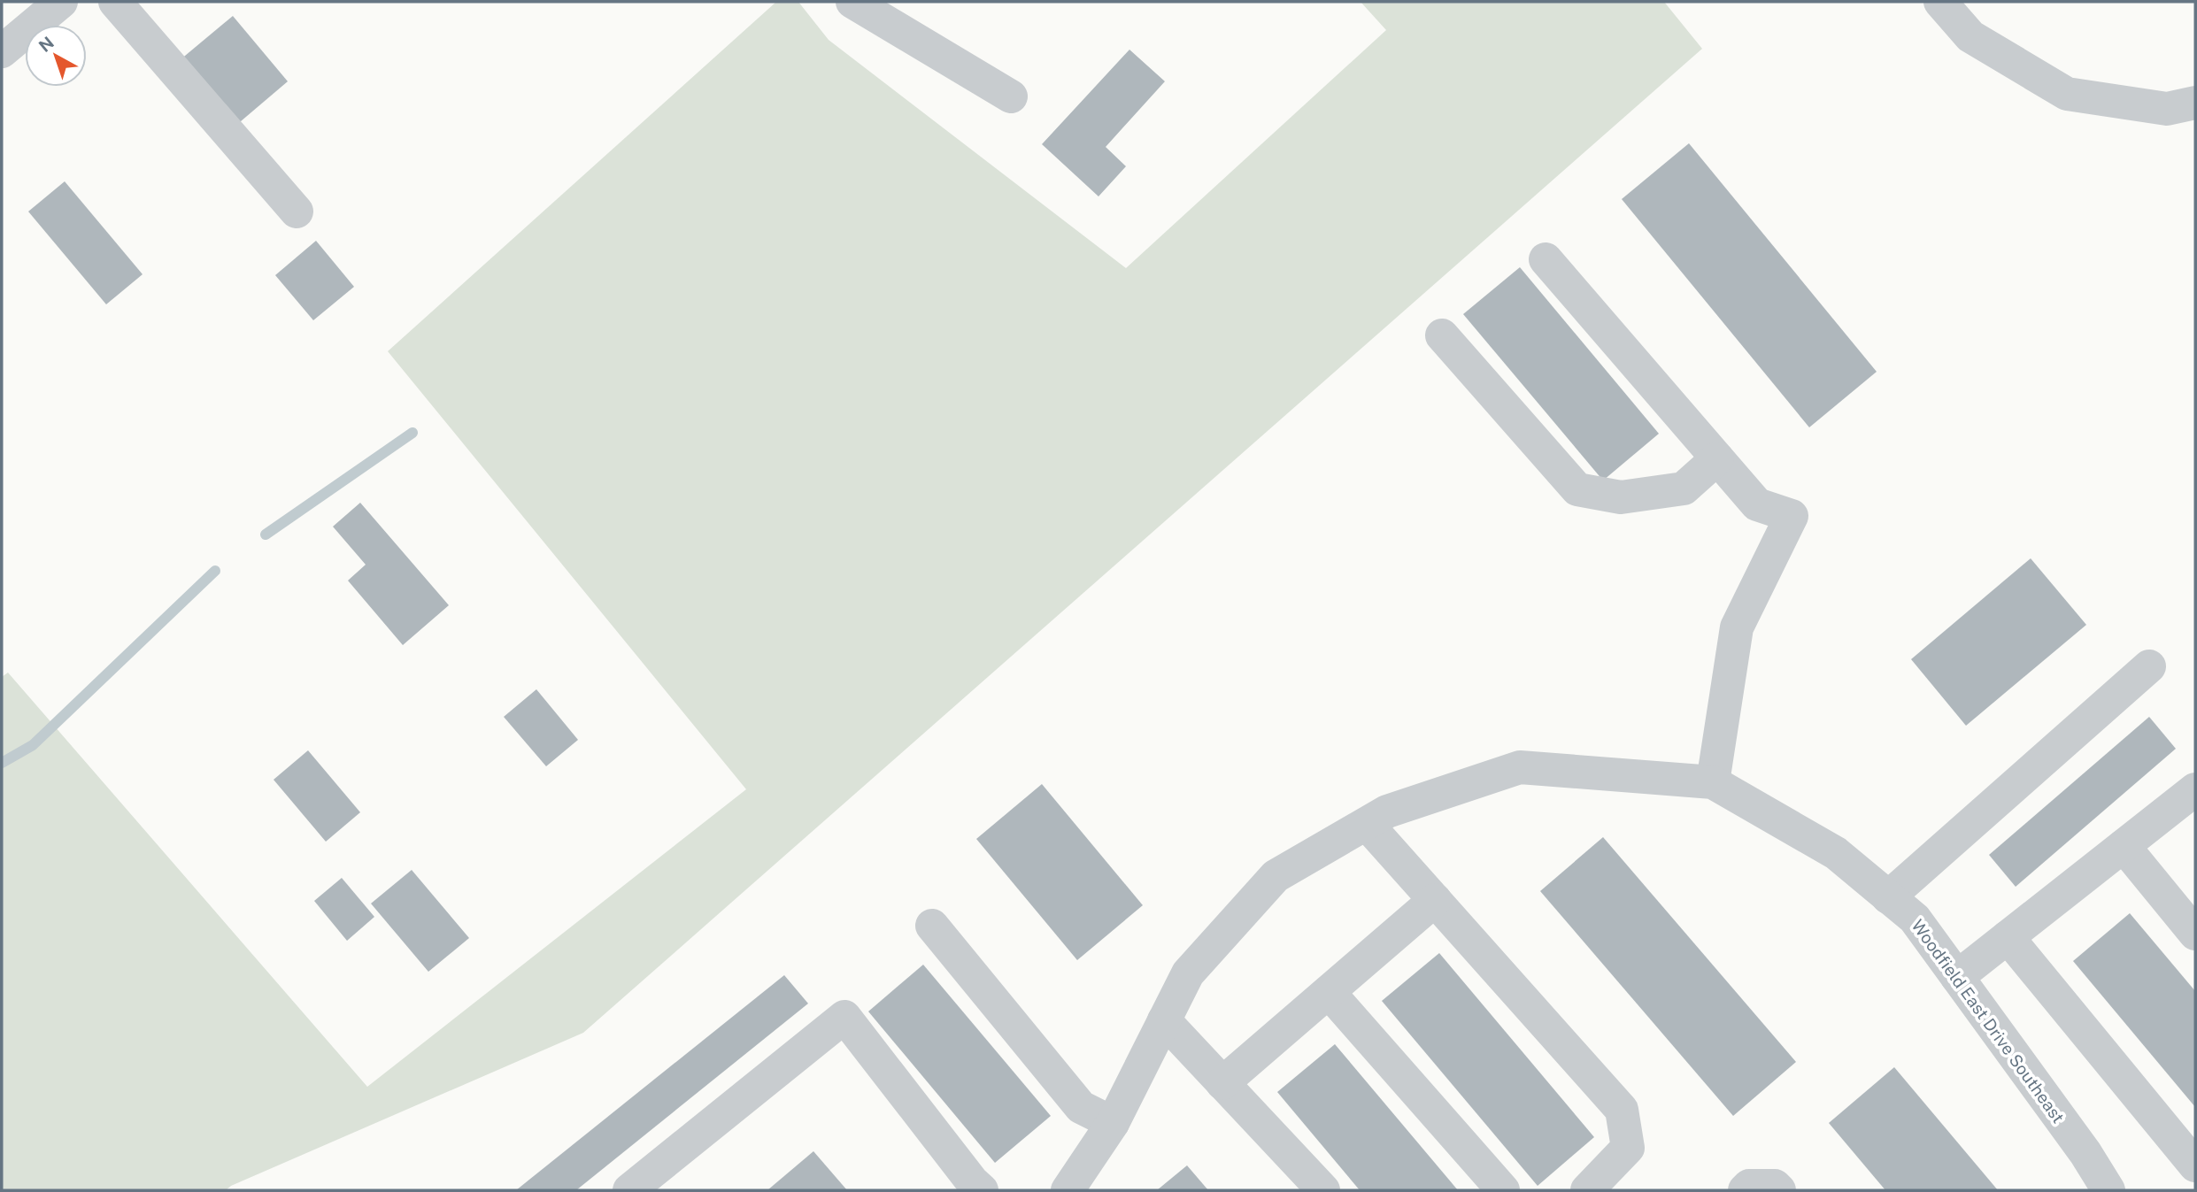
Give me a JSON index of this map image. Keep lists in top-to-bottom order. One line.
{"streets":{"street":["Woodfield East Drive Southeast"]},"north":"top left"}
